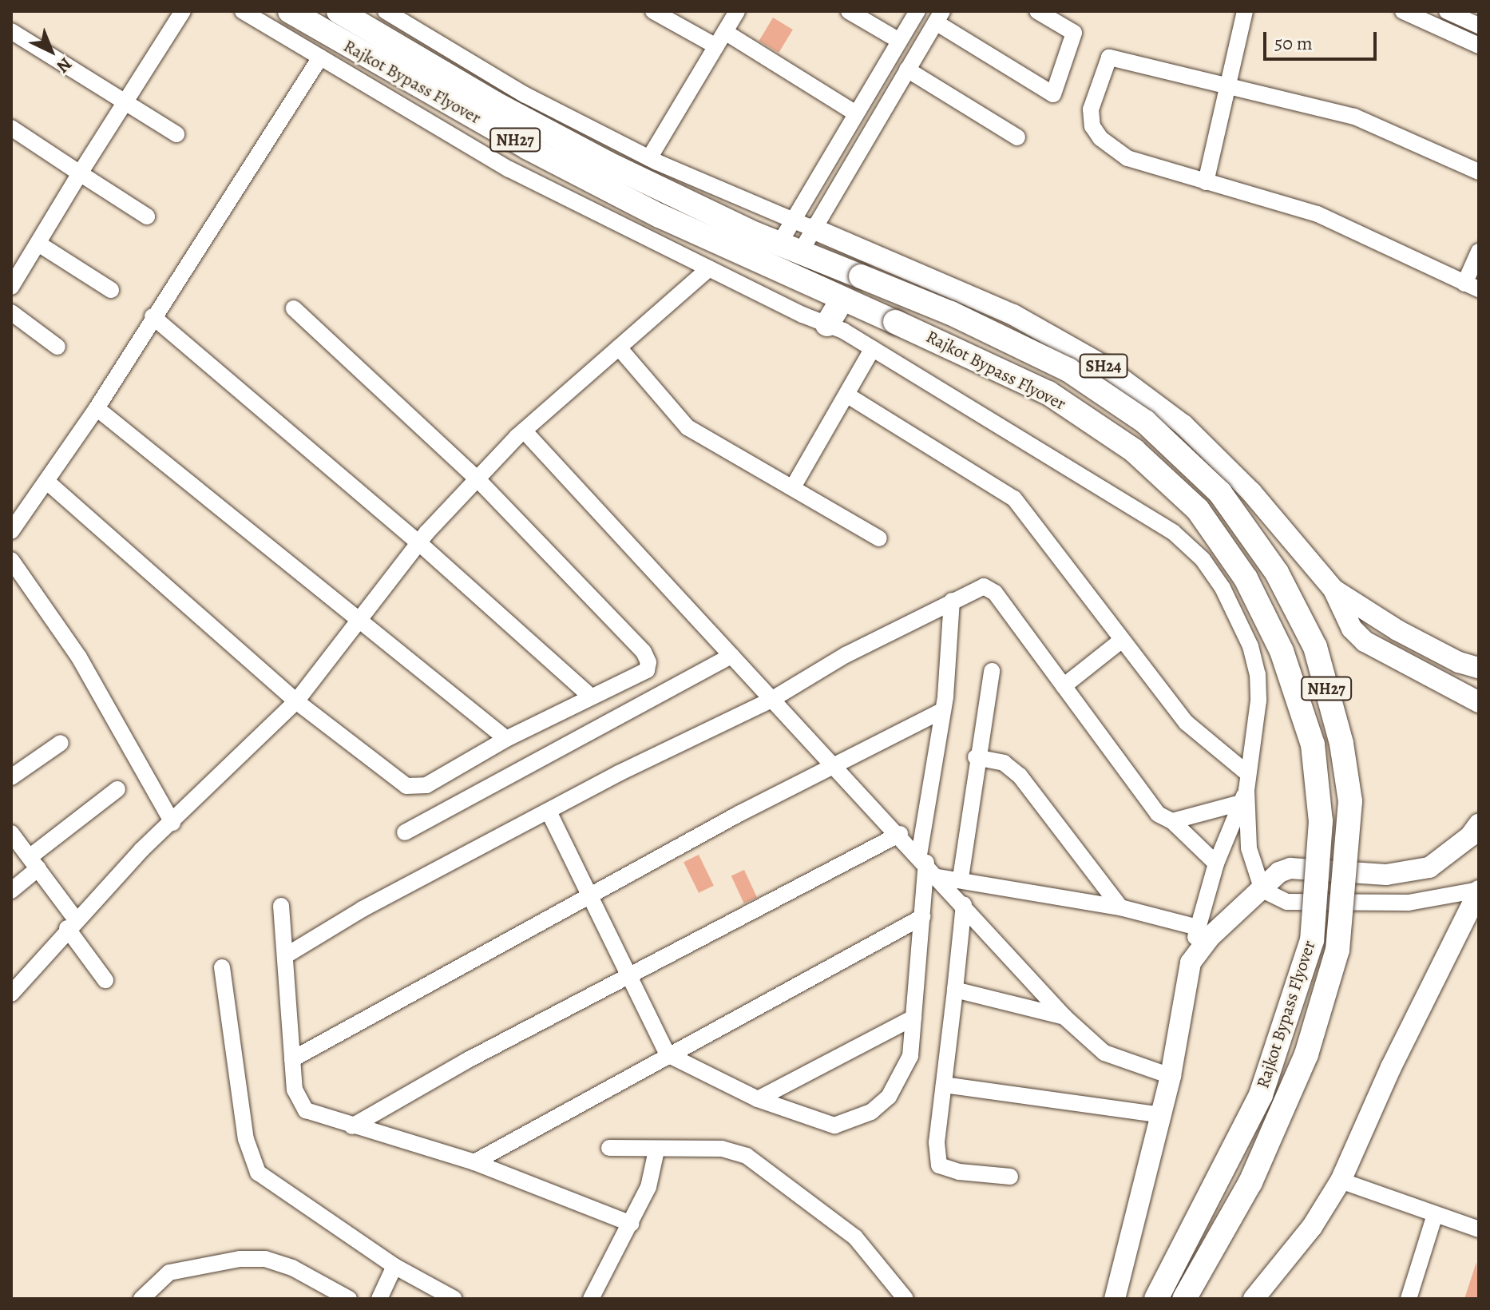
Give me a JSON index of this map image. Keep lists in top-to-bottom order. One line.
{"streets":{"highway":["Rajkot Bypass Flyover","NH27"],"main road":["SH24"]},"scale_bar":"50 m","north":"bottom right"}
